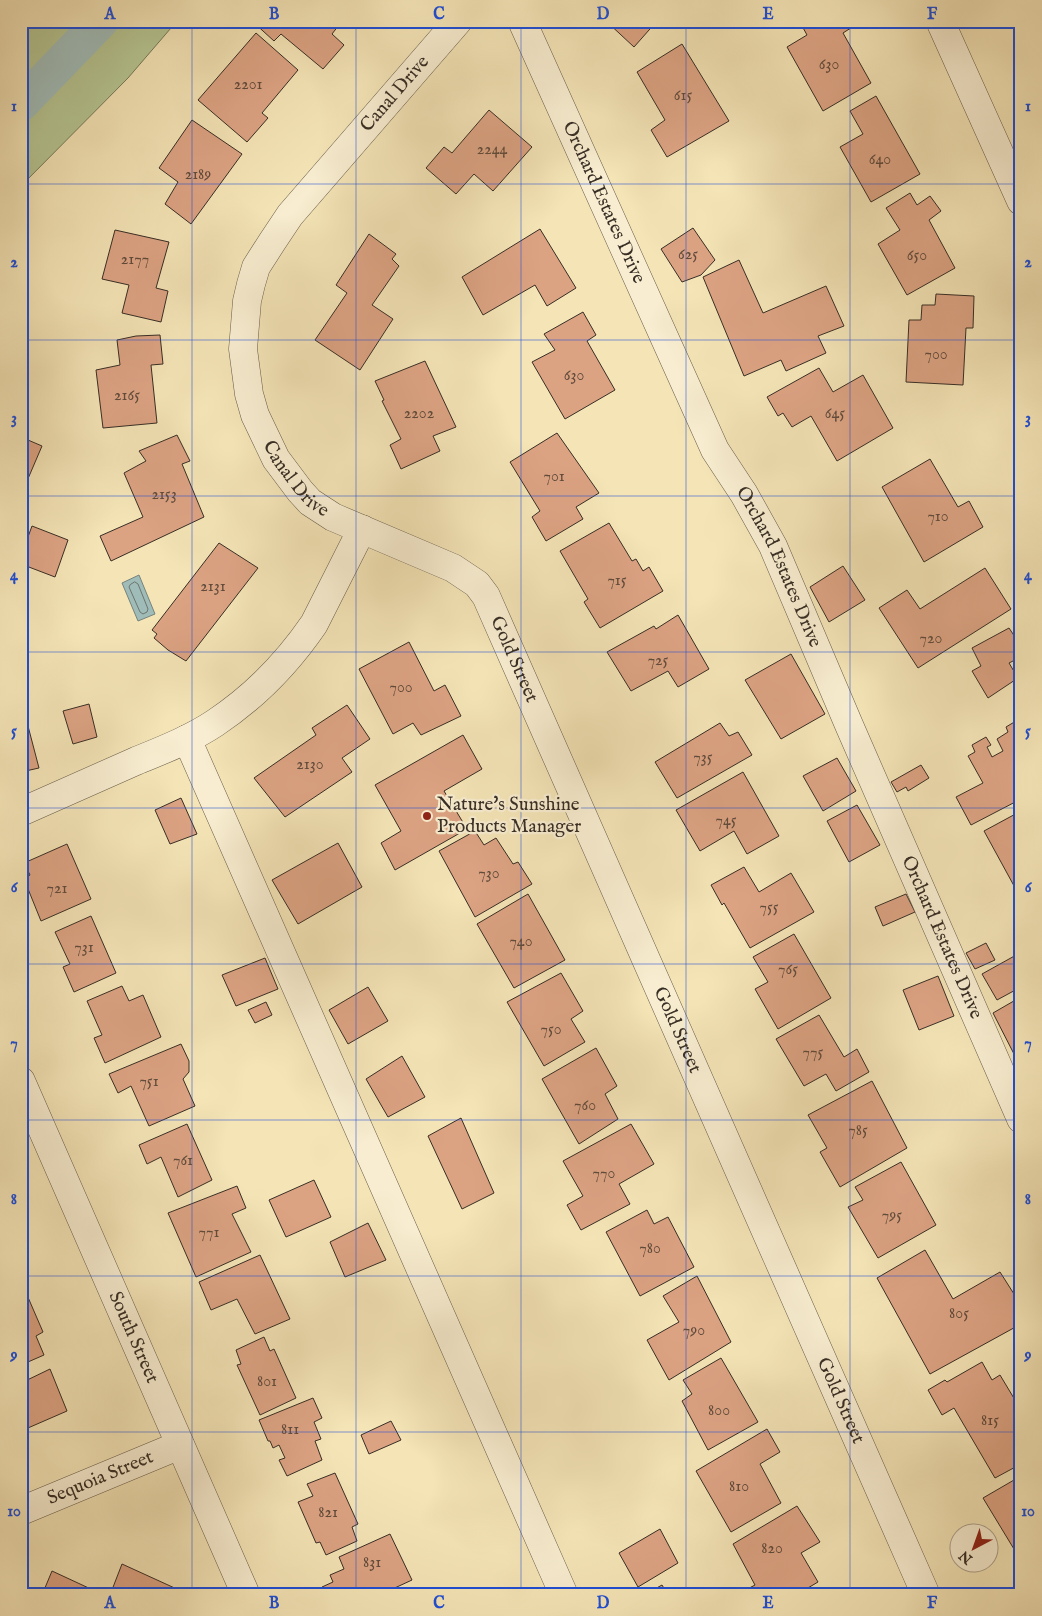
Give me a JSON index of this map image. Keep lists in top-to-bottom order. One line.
{"streets":{"street":["Canal Drive","Orchard Estates Drive","Gold Street","South Street","Sequoia Street"]},"crossings":[["Canal Drive","Gold Street"],["South Street","Sequoia Street"]],"places":["Nature's Sunshine Products Manager"],"house_numbers":["630","2201","615","2244","640","2189","625","650","2177","700","630","2165","2202","645","701","2153","710","715","2131","720","725","700","735","2130","745","730","721","755","740","731","765","750","775","751","760","785","761","770","795","771","780","805","790","801","800","815","811","810","821","820","831"],"north":"bottom left","grid":{"columns":["A","B","C","D","E","F"],"rows":["1","2","3","4","5","6","7","8","9","10"]}}
